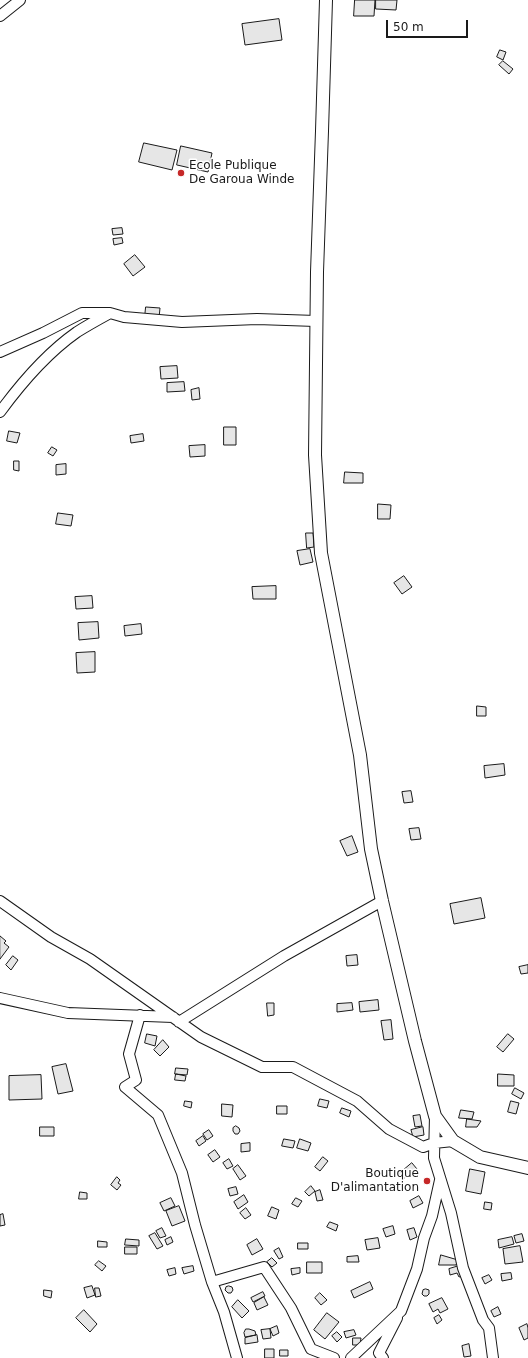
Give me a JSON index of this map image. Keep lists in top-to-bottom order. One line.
{"places":["Ecole Publique De Garoua Winde","Boutique D'alimantation"],"scale_bar":"50 m"}
